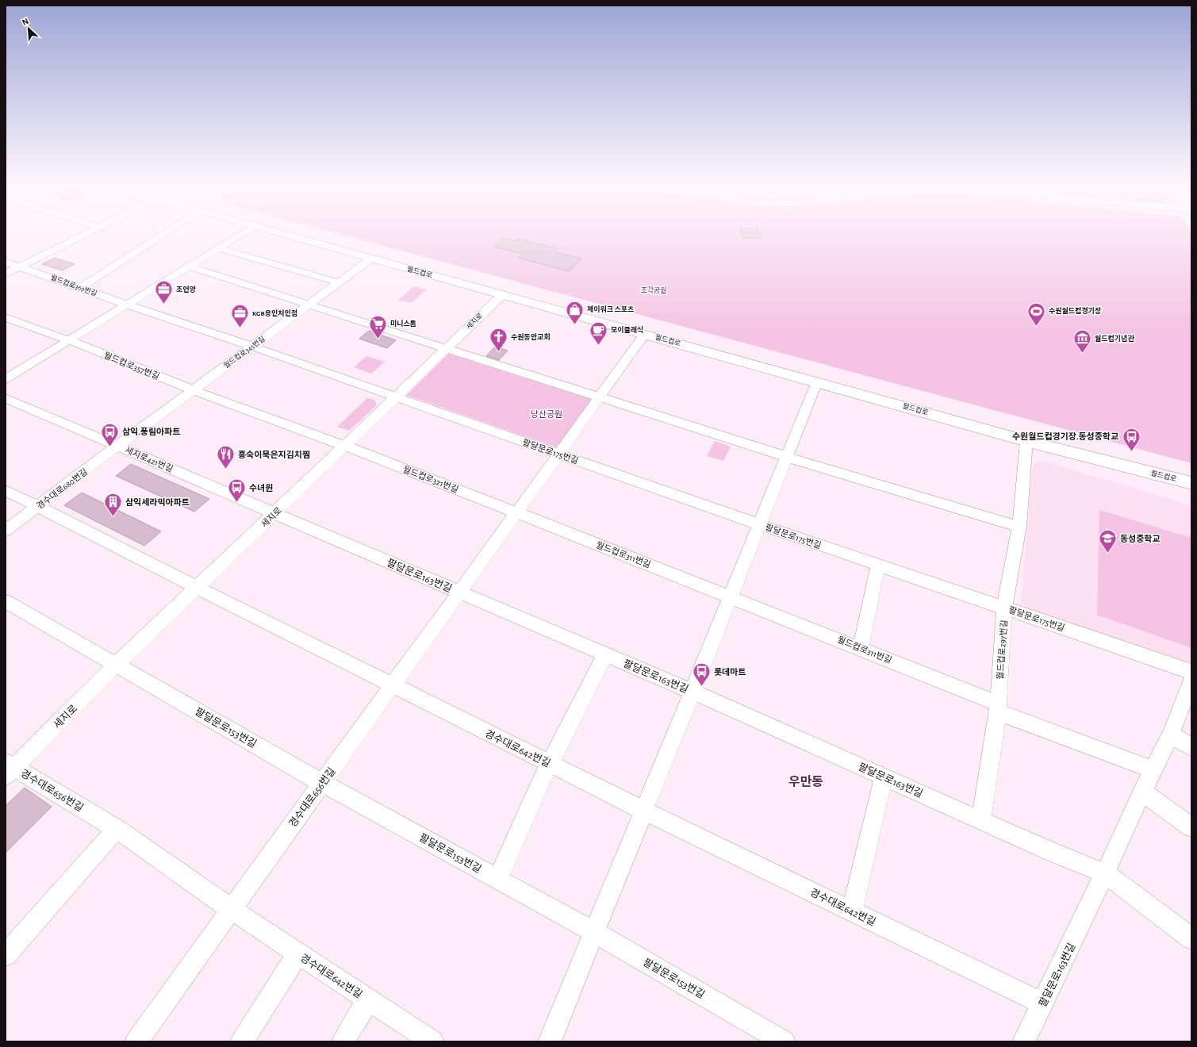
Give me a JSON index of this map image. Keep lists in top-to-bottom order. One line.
{"streets":{"street":["월드컵로","월드컵로369번길","세지로","월드컵로345번길","월드컵로357번길","팔달문로175번길","세지로421번길","월드컵로321번길","경수대로680번길","월드컵로311번길","팔달문로163번길","월드컵로297번길","팔달문로153번길","경수대로642번길","경수대로656번길"]},"crossings":[["월드컵로","세지로"],["월드컵로","월드컵로345번길"],["월드컵로","월드컵로297번길"],["세지로","팔달문로175번길"],["세지로","세지로421번길"],["세지로","월드컵로321번길"],["세지로","팔달문로163번길"],["세지로","팔달문로153번길"],["세지로","경수대로656번길"],["월드컵로345번길","월드컵로357번길"],["월드컵로345번길","세지로421번길"],["월드컵로345번길","경수대로680번길"],["팔달문로175번길","월드컵로297번길"],["세지로421번길","경수대로680번길"],["세지로421번길","팔달문로163번길"],["월드컵로321번길","월드컵로311번길"],["월드컵로311번길","월드컵로297번길"],["팔달문로163번길","월드컵로297번길"],["팔달문로163번길","경수대로642번길"],["팔달문로163번길","경수대로656번길"],["팔달문로153번길","경수대로656번길"],["경수대로642번길","경수대로656번길"]],"districts":["우만동"],"parks":["조각공원","당산공원"],"places":{"office":["조언양","KGB용인처인점"],"shop":["제이워크 스포츠"],"sports":["수원월드컵경기장"],"supermarket":["미니스톱"],"cafe":["모이클래식"],"church":["수원동안교회"],"museum":["월드컵기념관"],"bus stop":["삼익.풍림아파트","수원월드컵경기장.동성중학교","수녀원","롯데마트"],"restaurant":["흥숙이묵은지김치찜"],"building":["삼익세라믹아파트"],"school or university":["동성중학교"]},"north":"top left"}
